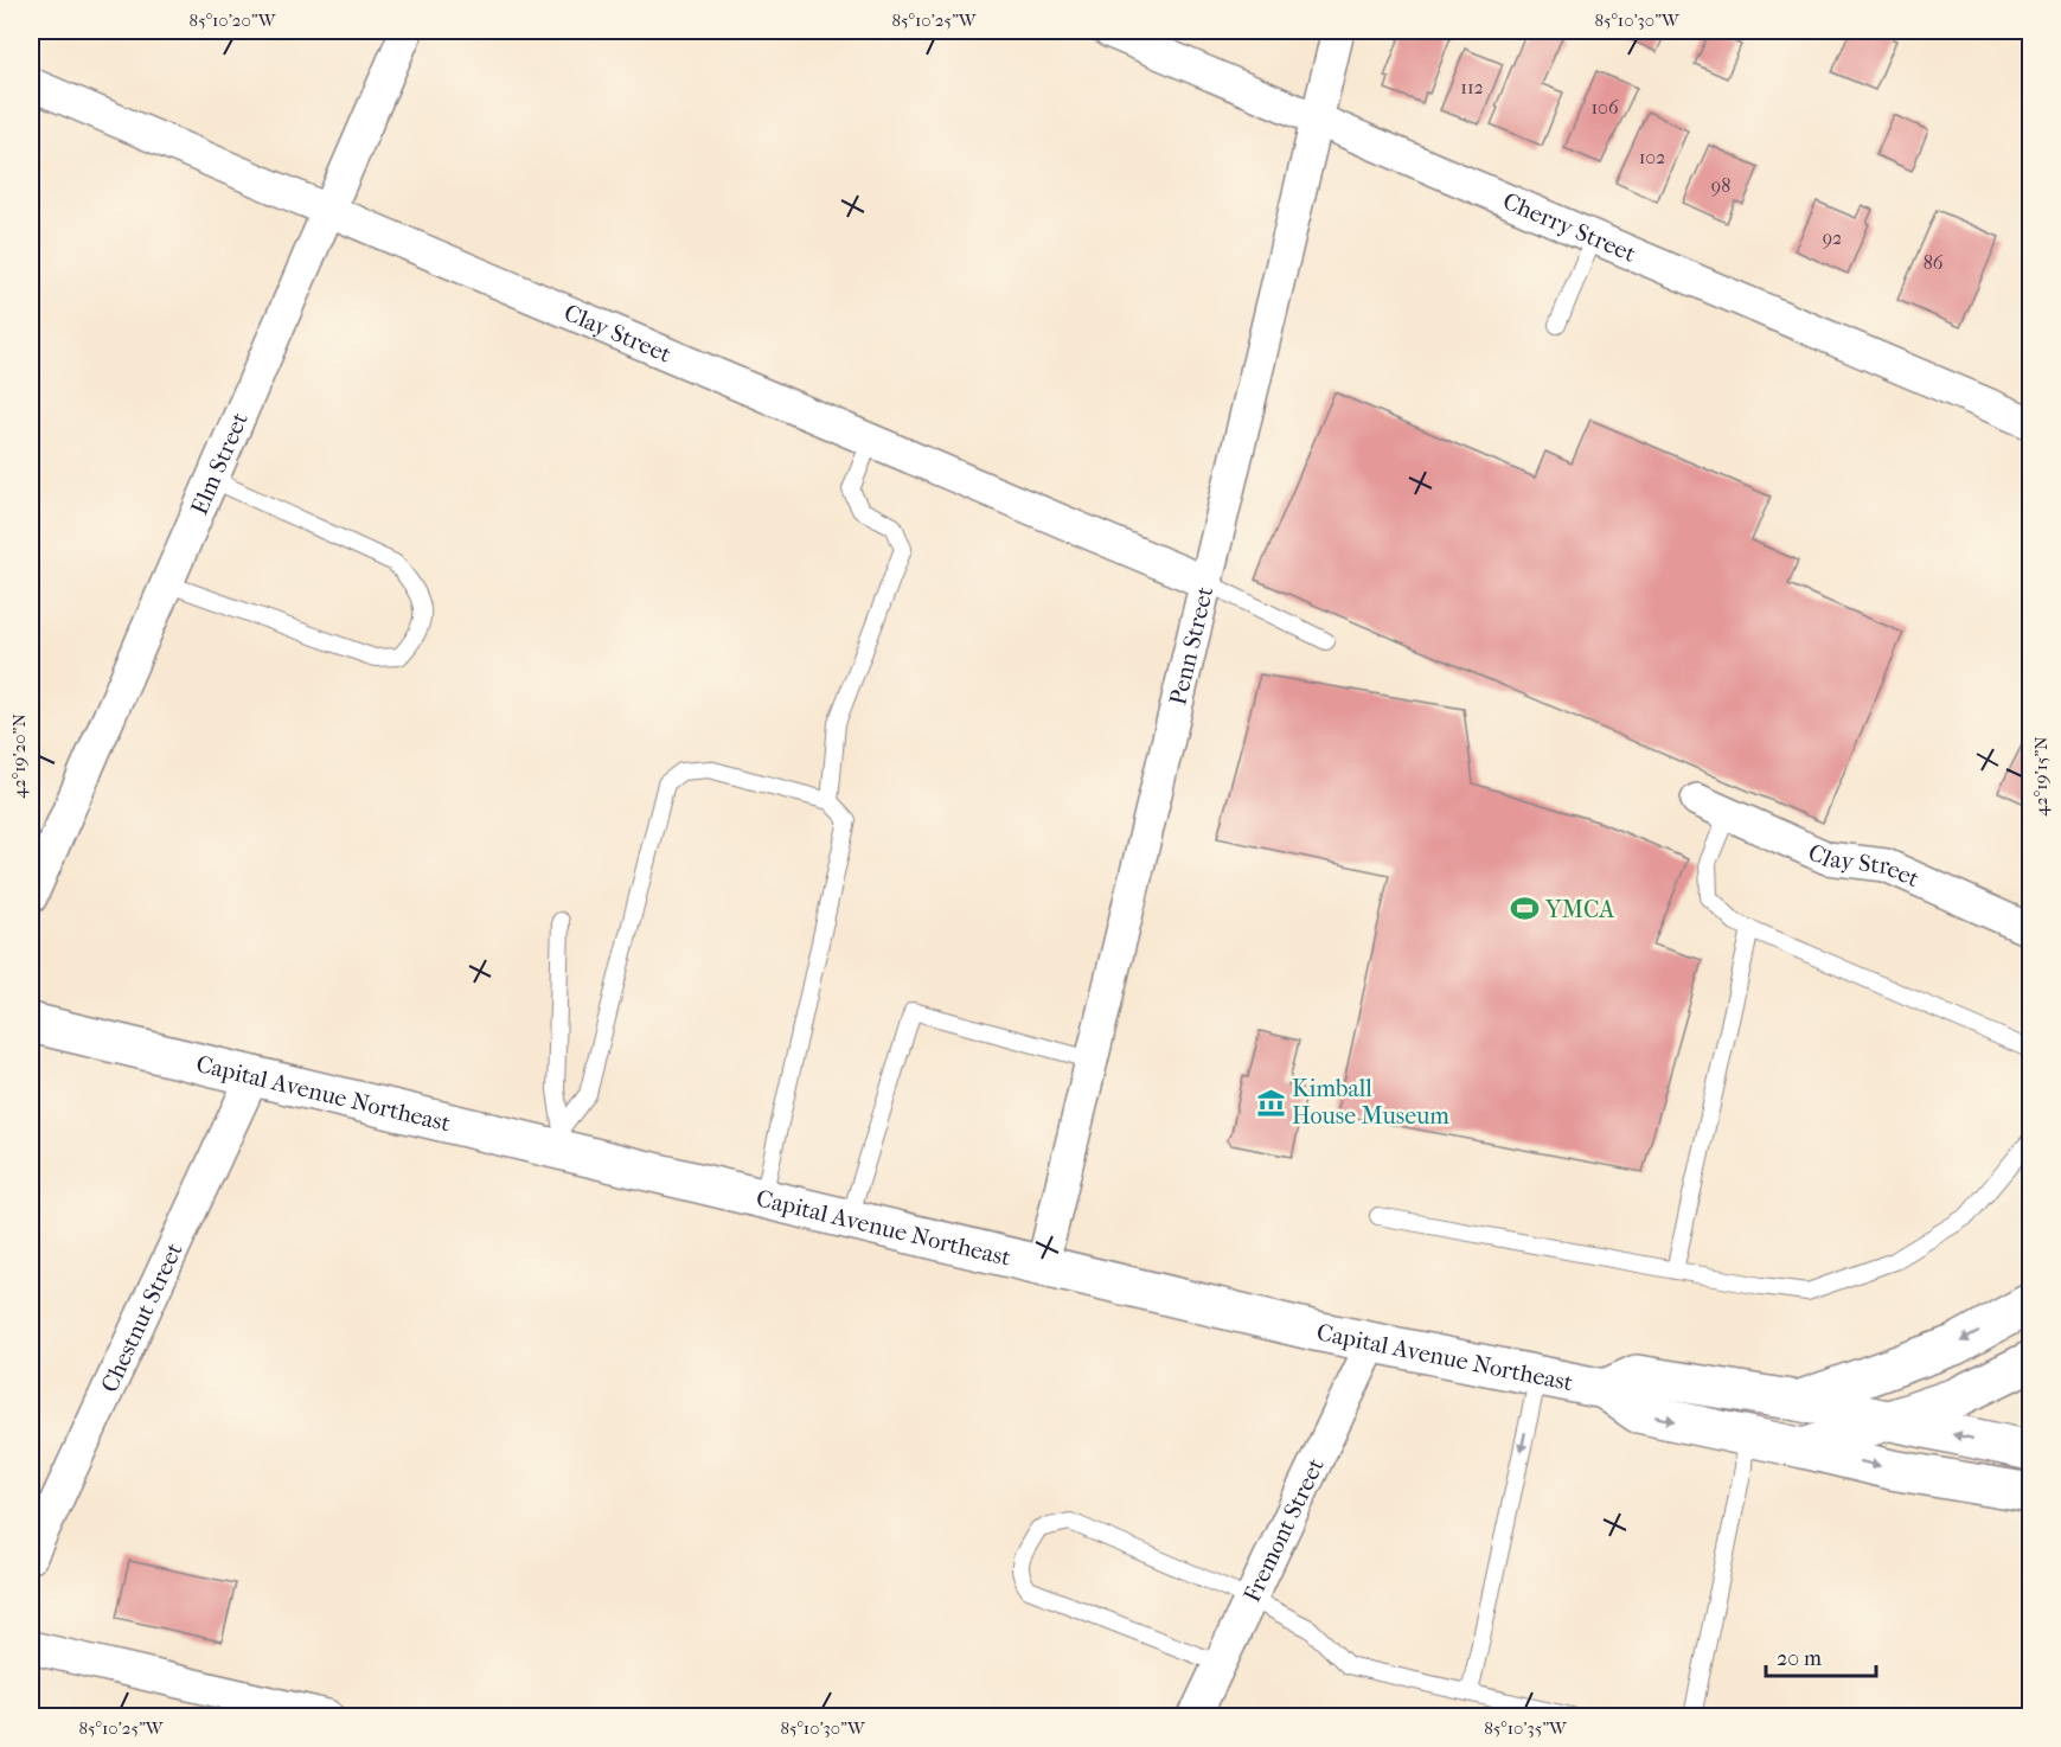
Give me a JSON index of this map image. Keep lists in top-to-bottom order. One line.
{"streets":{"main road":["Capital Avenue Northeast"],"street":["Cherry Street","Clay Street","Elm Street","Penn Street","Chestnut Street","Fremont Street"]},"crossings":[["Cherry Street","Penn Street"],["Clay Street","Elm Street"],["Clay Street","Penn Street"],["Penn Street","Capital Avenue Northeast"],["Capital Avenue Northeast","Chestnut Street"],["Capital Avenue Northeast","Fremont Street"]],"places":{"sports":["YMCA"],"museum":["Kimball House Museum"]},"house_numbers":["112","106","102","98","92","86"],"scale_bar":"20 m","coordinates":["85°10'20\"W","85°10'25\"W","85°10'30\"W","42°19'20\"N","42°19'15\"N","85°10'35\"W"]}
